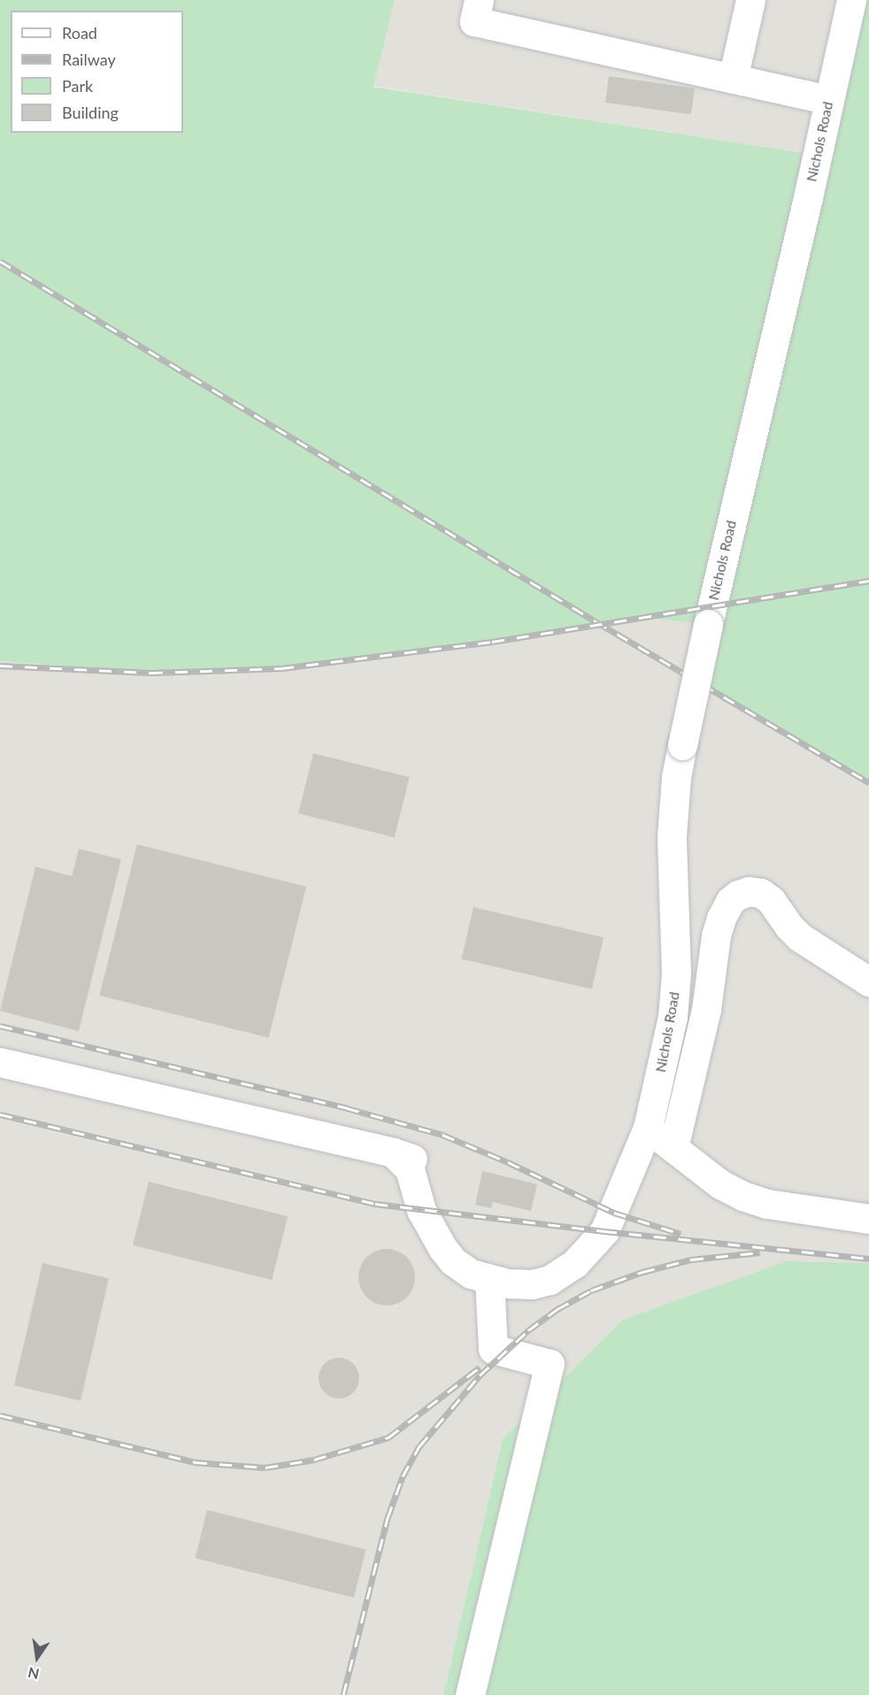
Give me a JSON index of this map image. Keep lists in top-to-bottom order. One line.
{"streets":{"street":["Nichols Road"]},"legend":["Road","Railway","Park","Building"],"north":"bottom"}
